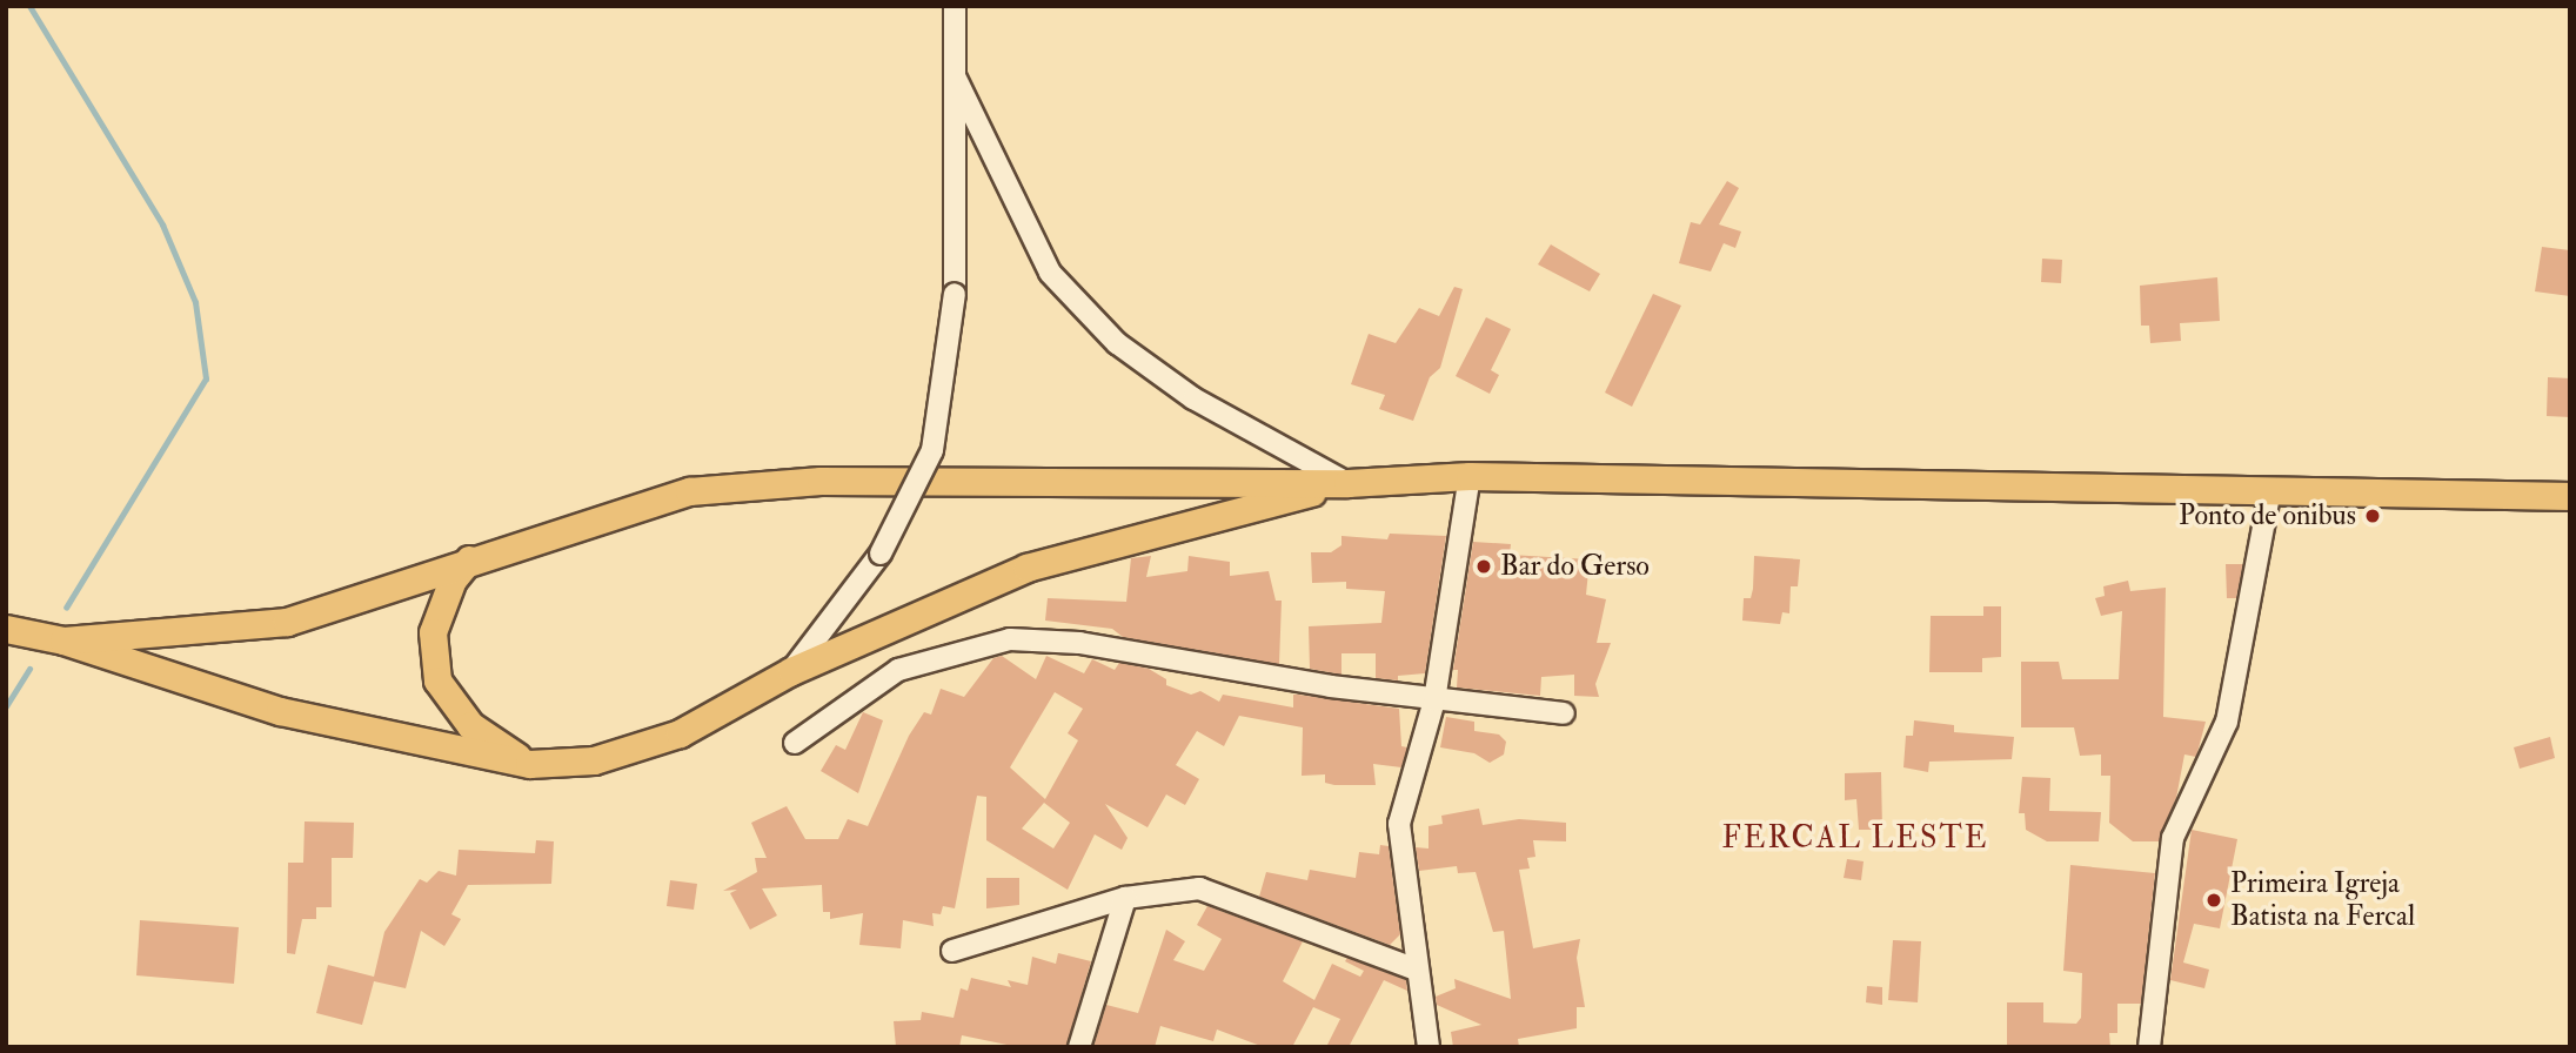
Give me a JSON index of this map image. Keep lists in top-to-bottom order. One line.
{"districts":["FERCAL LESTE"],"places":["Ponto de onibus","Bar do Gerso","Primeira Igreja Batista na Fercal"]}
